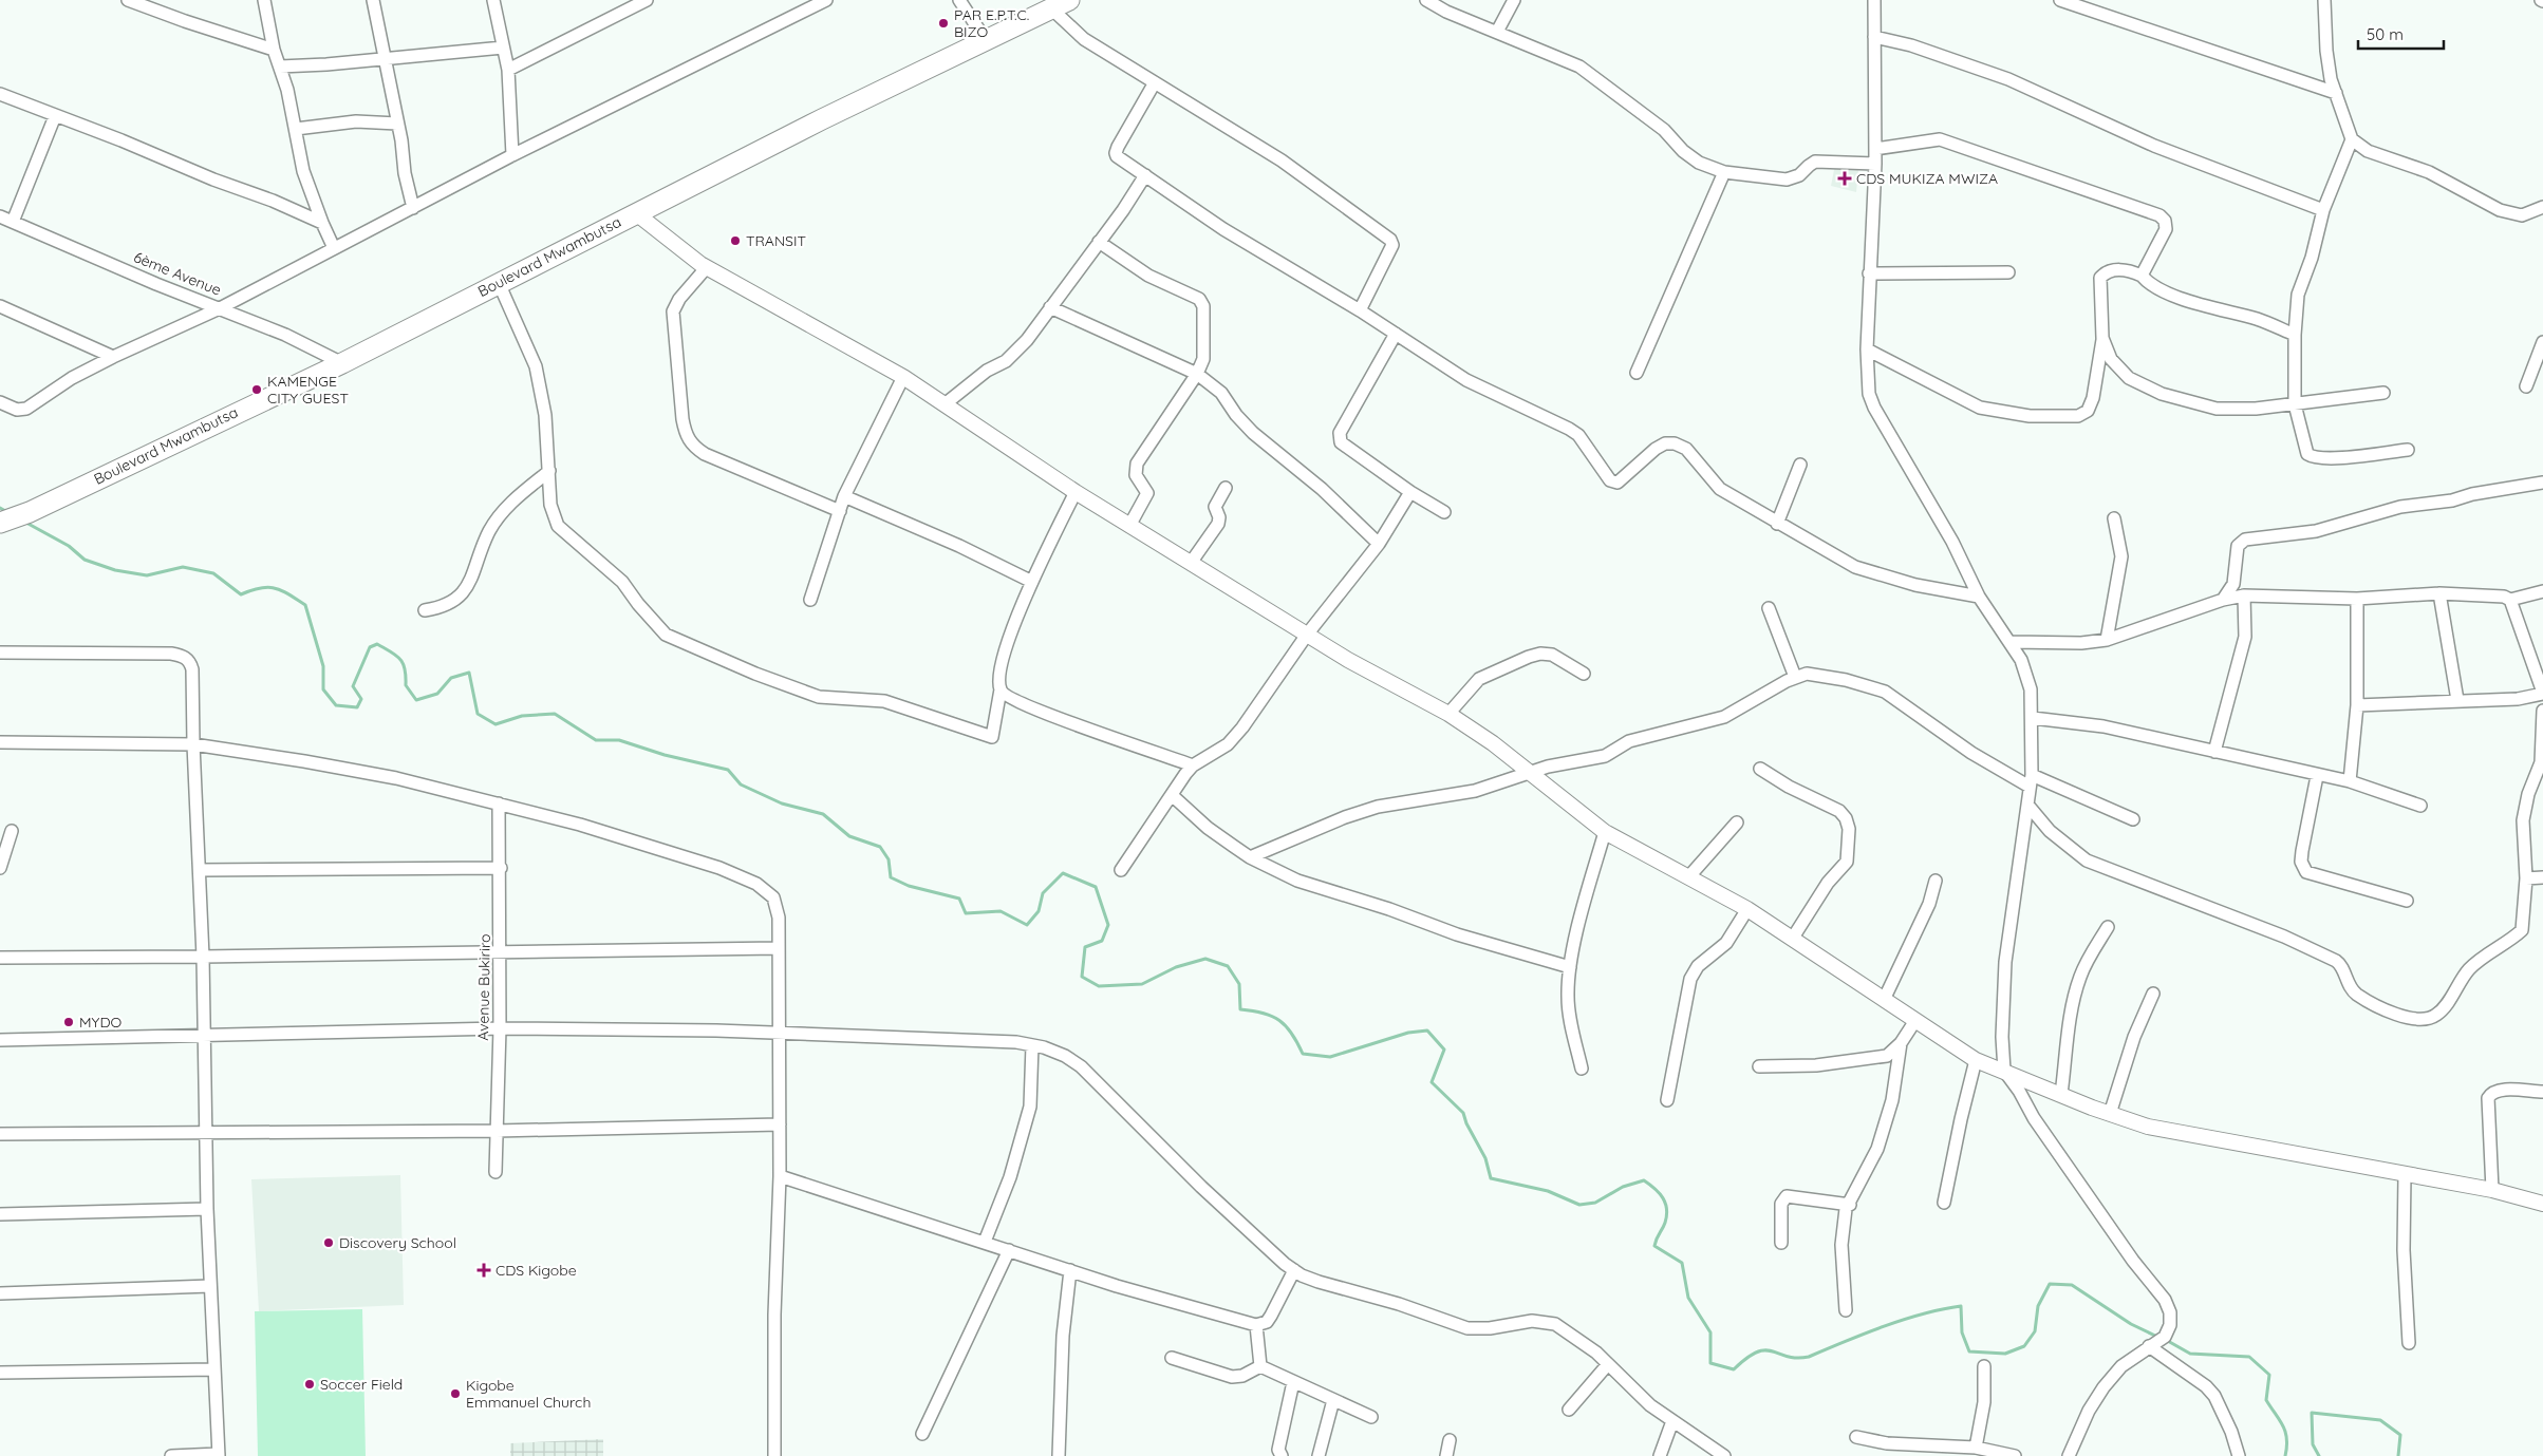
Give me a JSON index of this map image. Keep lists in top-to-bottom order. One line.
{"streets":{"highway":["Boulevard Mwambutsa"],"street":["6ème Avenue","Avenue Bukiriro"]},"crossings":[["Boulevard Mwambutsa","6ème Avenue"]],"places":{"other":["PAR E.P.T.C. BIZO","TRANSIT","KAMENGE CITY GUEST","MYDO","Discovery School","Soccer Field","Kigobe Emmanuel Church"],"health":["CDS MUKIZA MWIZA","CDS Kigobe"]},"scale_bar":"50 m"}
